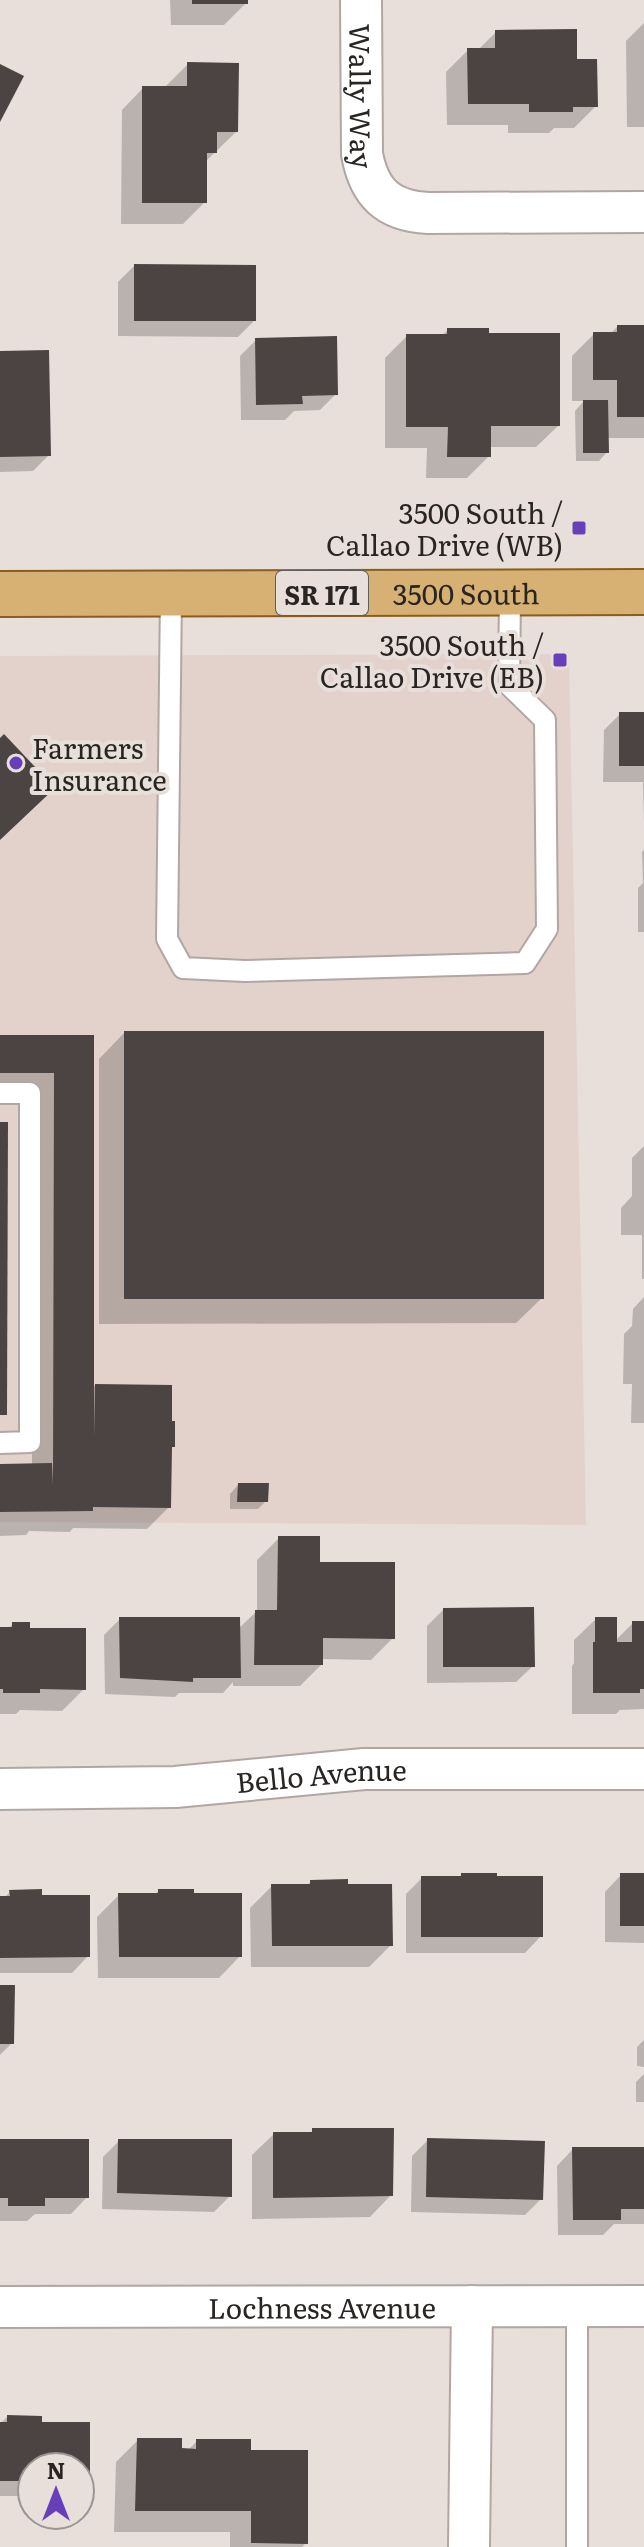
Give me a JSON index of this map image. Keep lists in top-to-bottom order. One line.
{"streets":{"main road":["SR 171","3500 South"],"street":["Wally Way","Bello Avenue","Lochness Avenue"]},"places":{"transit":["3500 South / Callao Drive (WB)","3500 South / Callao Drive (EB)"],"other":["Farmers Insurance"]},"north":"top"}
